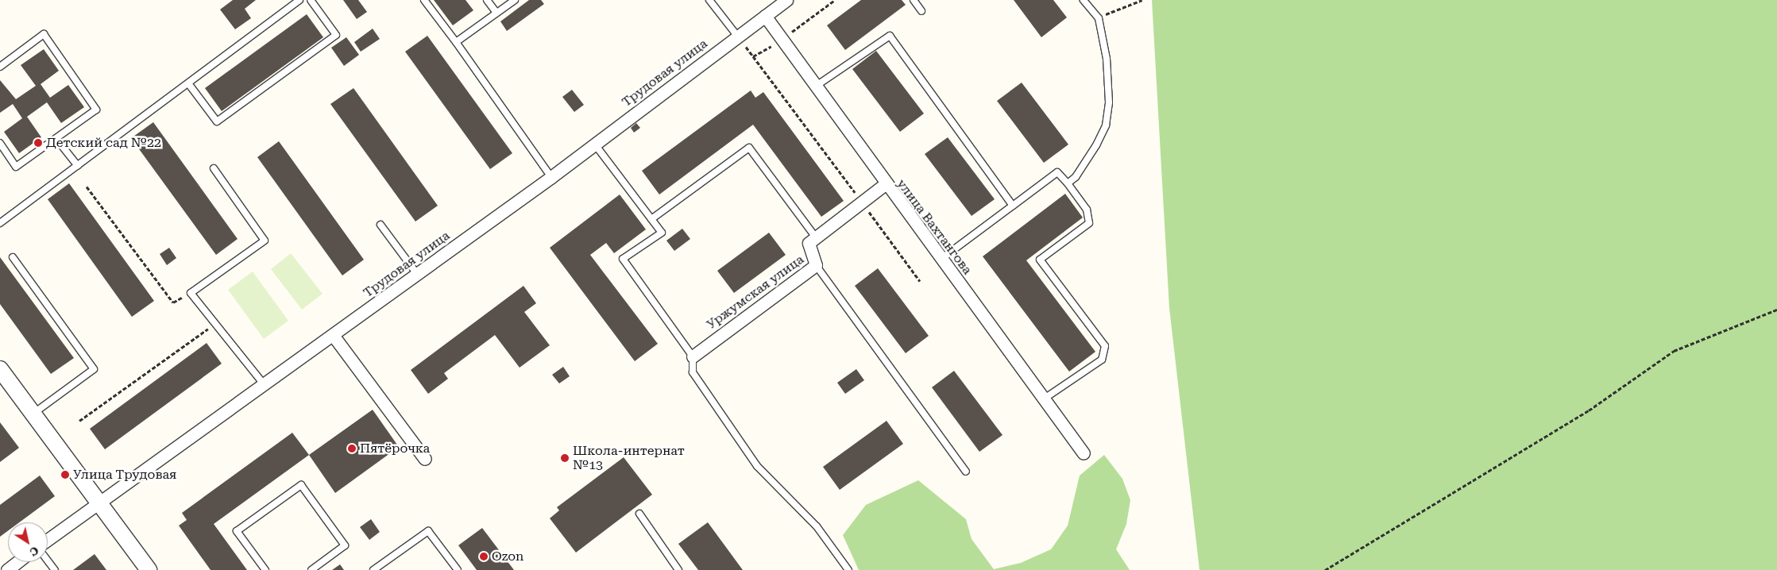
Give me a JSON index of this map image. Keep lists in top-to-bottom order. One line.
{"streets":{"street":["Трудовая улица","улица Вахтангова","Уржумская улица"]},"crossings":[["Трудовая улица","улица Вахтангова"]],"places":["Детский сад №22","Пятёрочка","Школа-интернат №13","Улица Трудовая","Ozon"],"north":"bottom right"}
